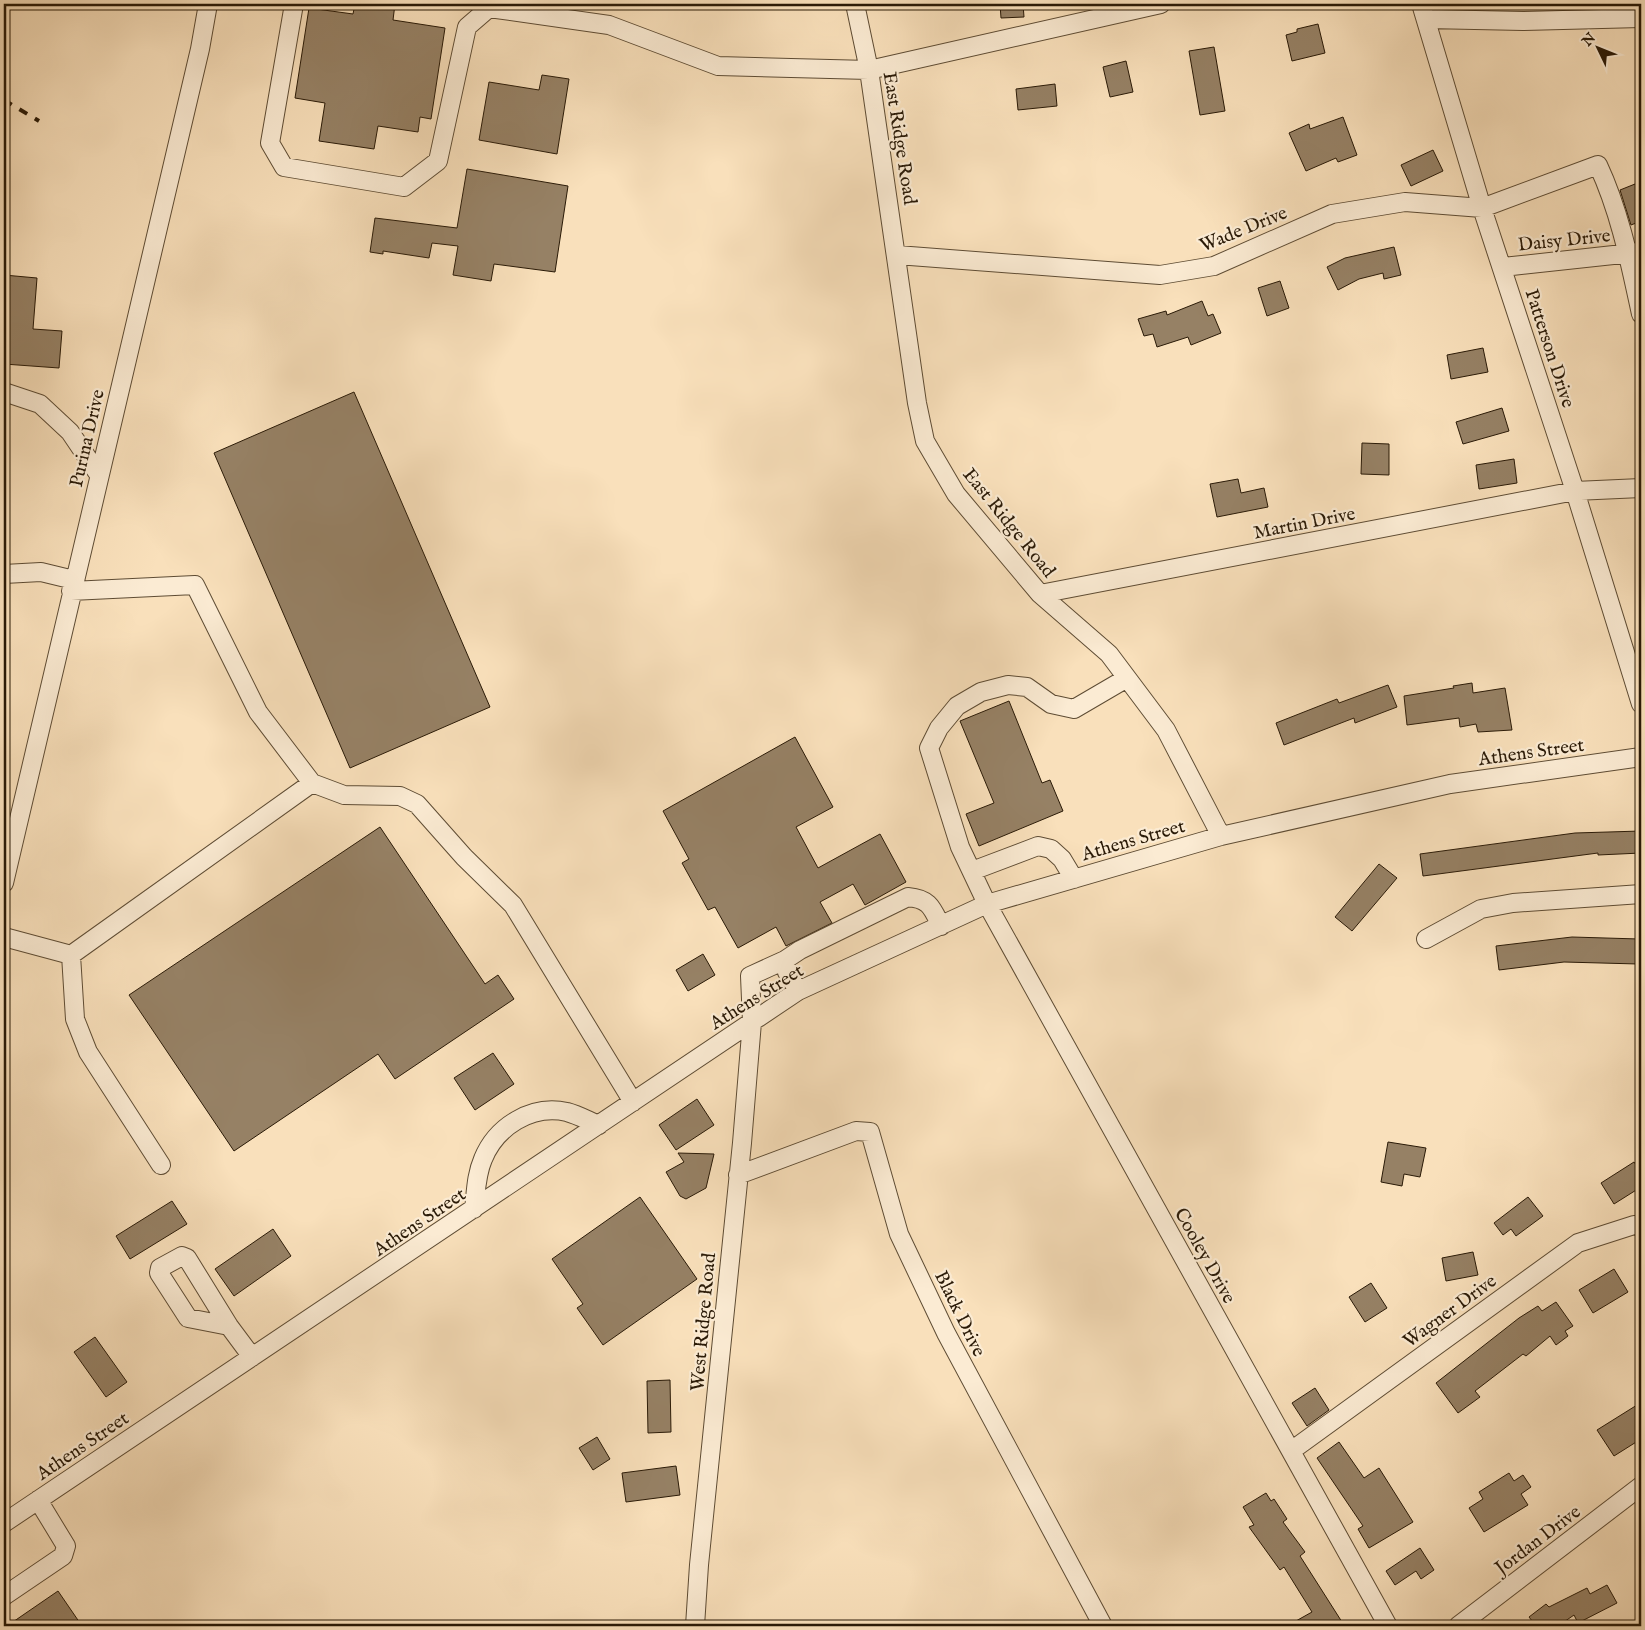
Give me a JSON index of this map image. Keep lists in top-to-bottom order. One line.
{"streets":{"street":["East Ridge Road","Wade Drive","Daisy Drive","Patterson Drive","Purina Drive","Martin Drive","Athens Street","Cooley Drive","Wagner Drive","Black Drive","West Ridge Road","Jordan Drive"]},"crossings":[["East Ridge Road","Wade Drive"],["East Ridge Road","Martin Drive"],["East Ridge Road","Athens Street"],["East Ridge Road","Cooley Drive"],["Wade Drive","Patterson Drive"],["Daisy Drive","Patterson Drive"],["Patterson Drive","Martin Drive"],["Athens Street","Cooley Drive"],["Athens Street","West Ridge Road"],["Cooley Drive","Wagner Drive"],["Black Drive","West Ridge Road"]],"north":"top left"}
